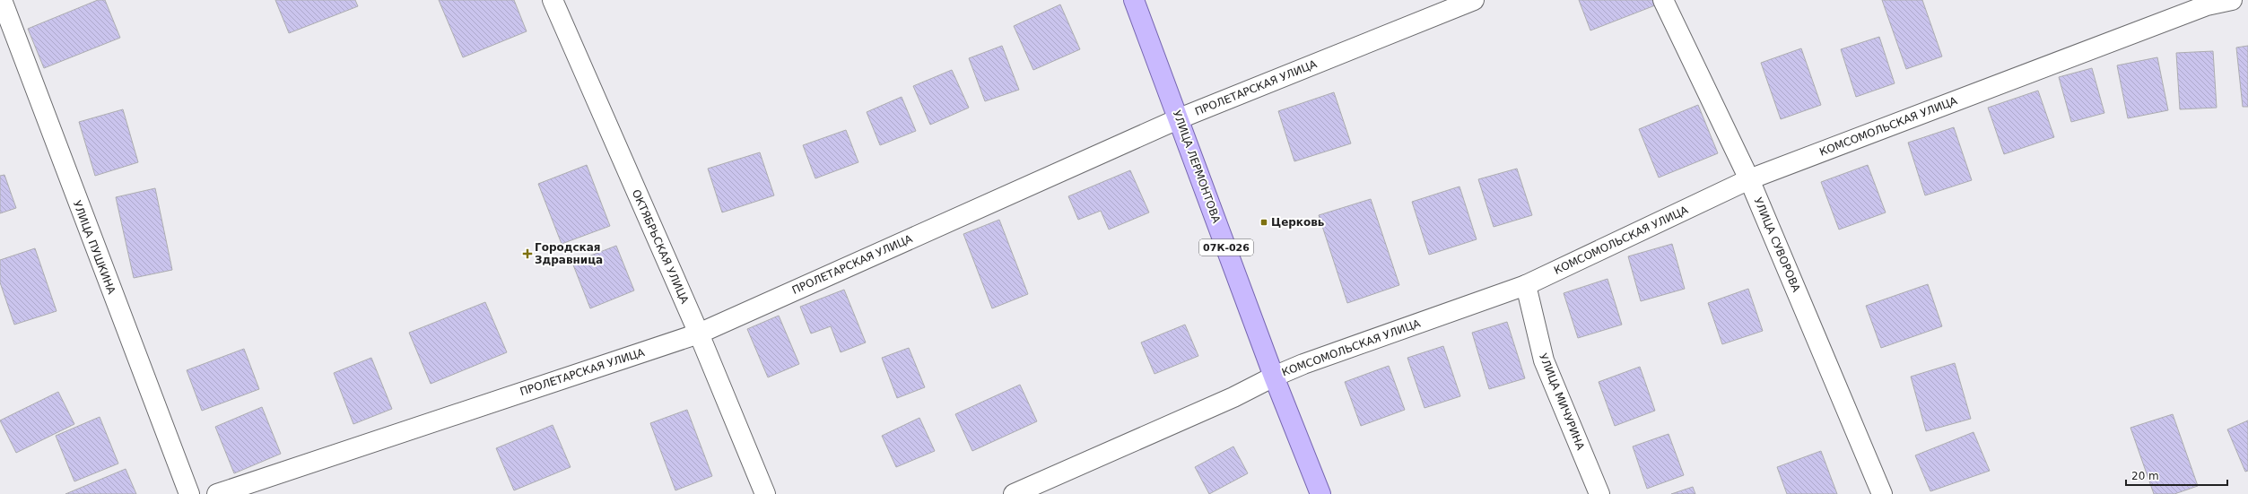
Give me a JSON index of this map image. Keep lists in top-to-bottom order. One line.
{"streets":{"main road":["УЛИЦА ЛЕРМОНТОВА","07К-026"],"street":["ПРОЛЕТАРСКАЯ УЛИЦА","КОМСОМОЛЬСКАЯ УЛИЦА","УЛИЦА СУВОРОВА","ОКТЯБРЬСКАЯ УЛИЦА","УЛИЦА ПУШКИНА","УЛИЦА МИЧУРИНА"]},"crossings":[["ПРОЛЕТАРСКАЯ УЛИЦА","УЛИЦА ЛЕРМОНТОВА"],["ПРОЛЕТАРСКАЯ УЛИЦА","ОКТЯБРЬСКАЯ УЛИЦА"],["КОМСОМОЛЬСКАЯ УЛИЦА","УЛИЦА ЛЕРМОНТОВА"],["КОМСОМОЛЬСКАЯ УЛИЦА","УЛИЦА СУВОРОВА"],["КОМСОМОЛЬСКАЯ УЛИЦА","УЛИЦА МИЧУРИНА"]],"places":{"transit":["Церковь"],"health":["Городская Здравница"]},"scale_bar":"20 m"}
